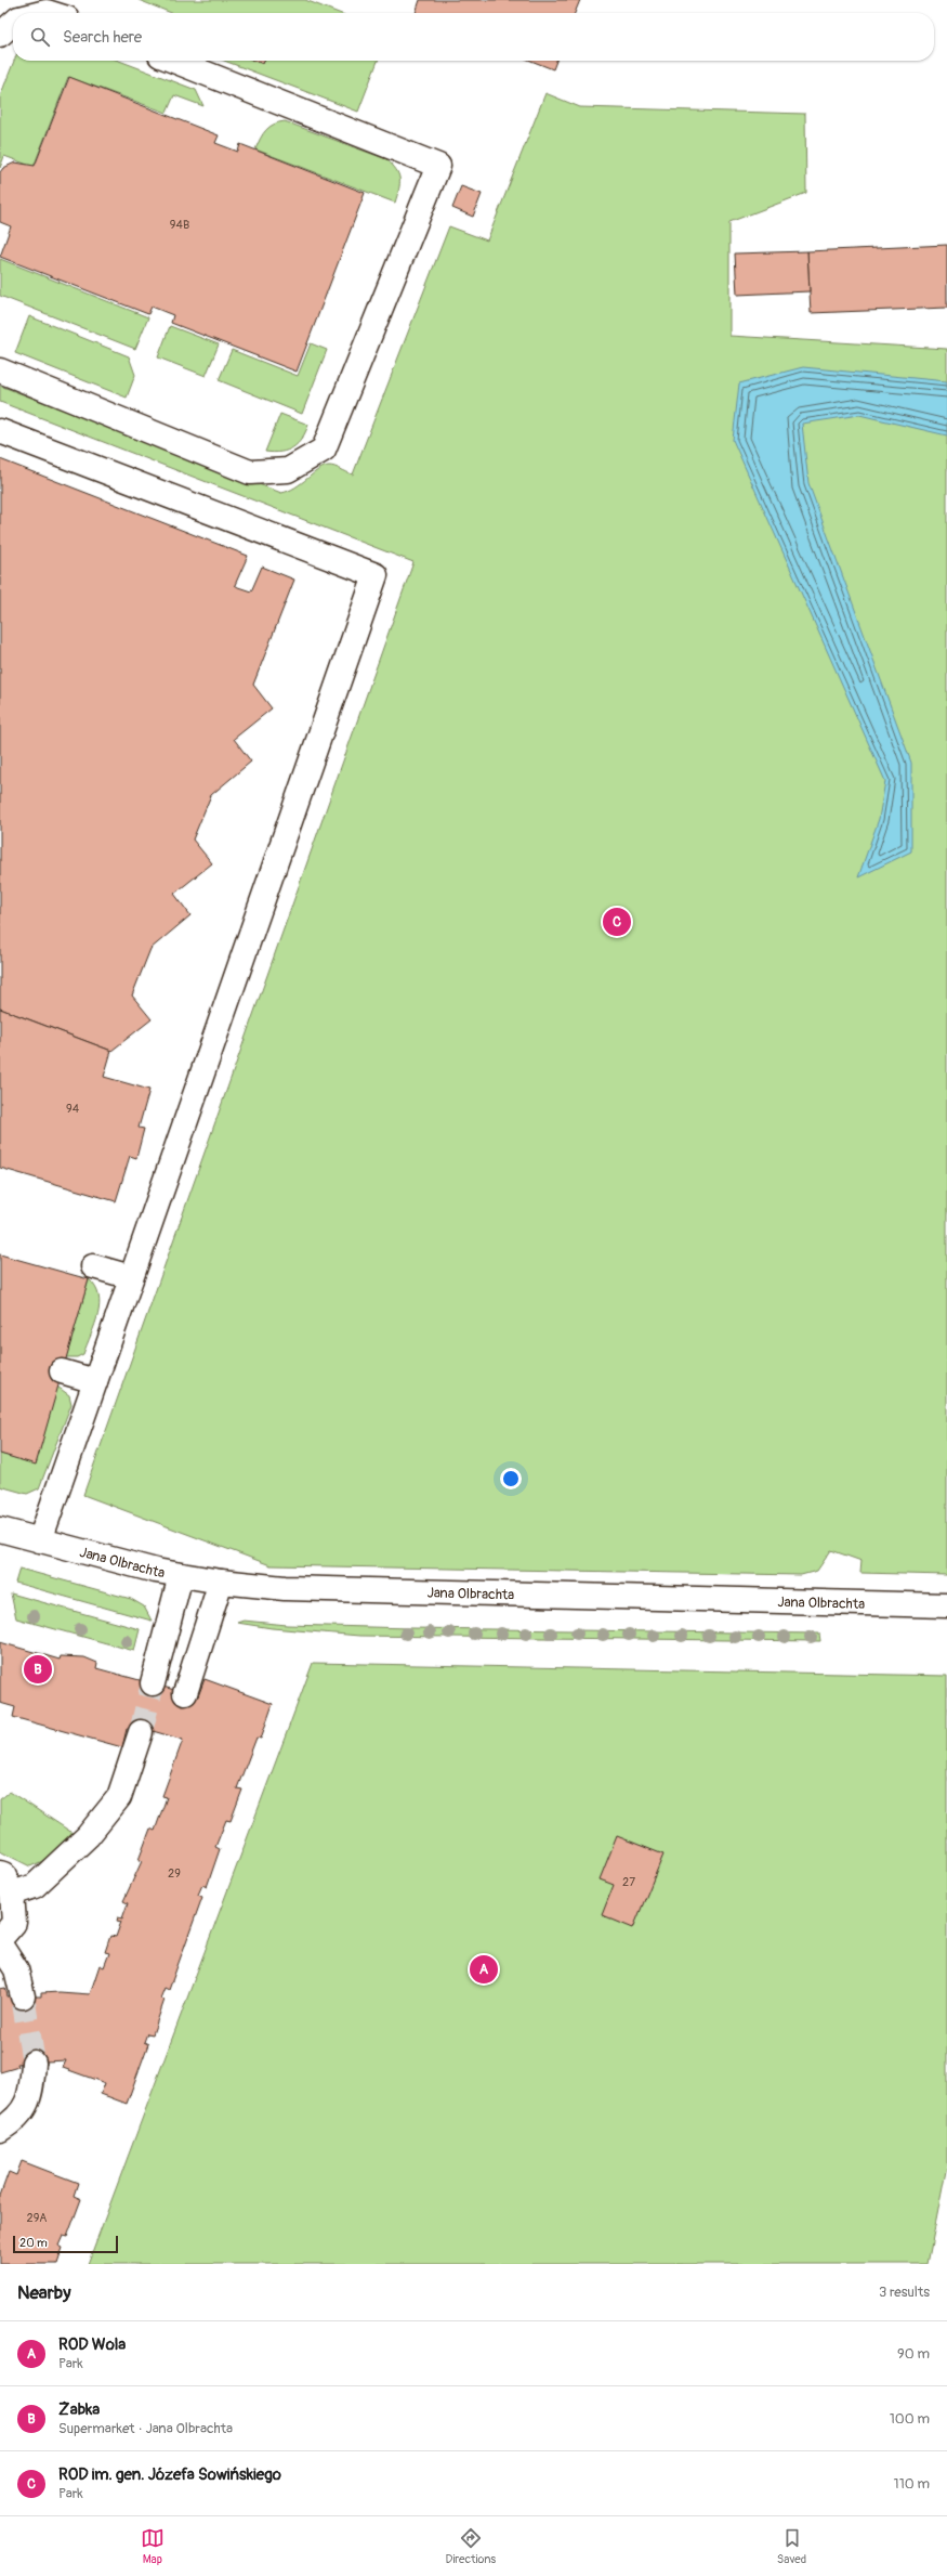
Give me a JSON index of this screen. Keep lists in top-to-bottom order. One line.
{"streets":{"street":["Jana Olbrachta"]},"house_numbers":["94B","94","29","27","29A"],"scale_bar":"20 m","page":{"search":"Search here","pins":["C","B","A"],"scale":"20 m","heading":["Nearby","3 results"],"list":[{"mark":"A","name":"ROD Wola","note":"Park","value":"90 m"},{"mark":"B","name":"Żabka","note":"Supermarket · Jana Olbrachta","value":"100 m"},{"mark":"C","name":"ROD im. gen. Józefa Sowińskiego","note":"Park","value":"110 m"}],"nav":["Map","Directions","Saved"]}}
